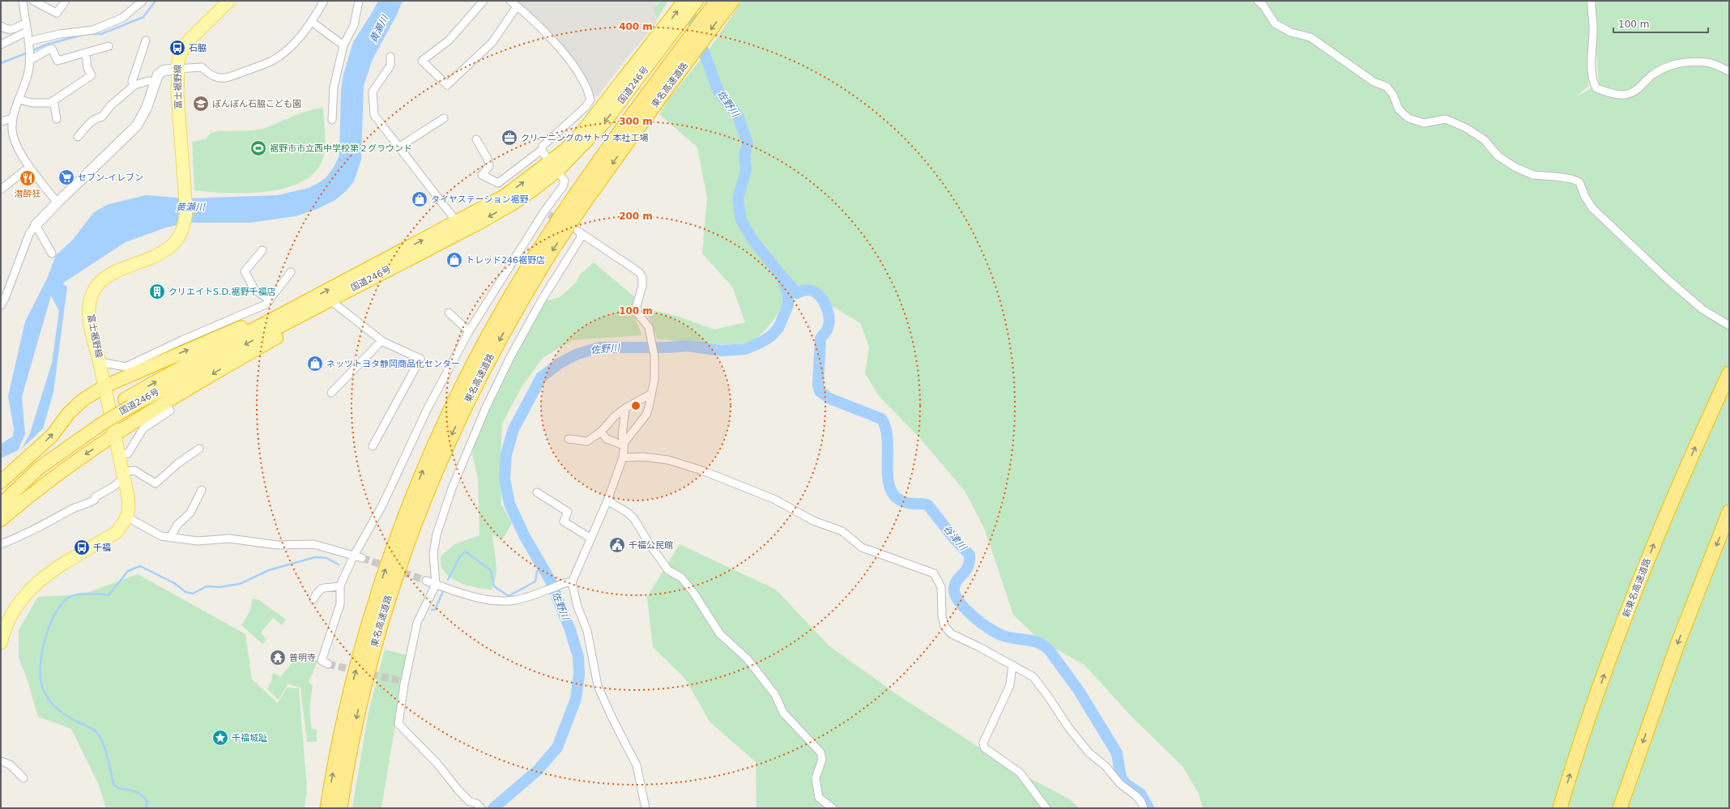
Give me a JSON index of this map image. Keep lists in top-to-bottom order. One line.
{"streets":{"highway":["国道246号","東名高速道路","新東名高速道路"],"main road":["富士裾野線"]},"water":["黄瀬川","佐野川","谷津川"],"places":{"bus stop":["石脇","千福"],"school or university":["ぽんぽん石脇こども園"],"office":["クリーニングのサトウ 本社工場"],"sports":["裾野市市立西中学校第２グラウンド"],"supermarket":["セブン-イレブン"],"restaurant":["潜酔狂"],"shop":["タイヤステーション裾野","トレッド246裾野店","ネッツトヨタ静岡商品化センター"],"building":["クリエイトS.D.裾野千福店"],"public building":["千福公民館"],"temple":["普明寺"],"place":["千福城趾"]},"scale_bar":"100 m","rings":["400 m","300 m","200 m","100 m"]}
